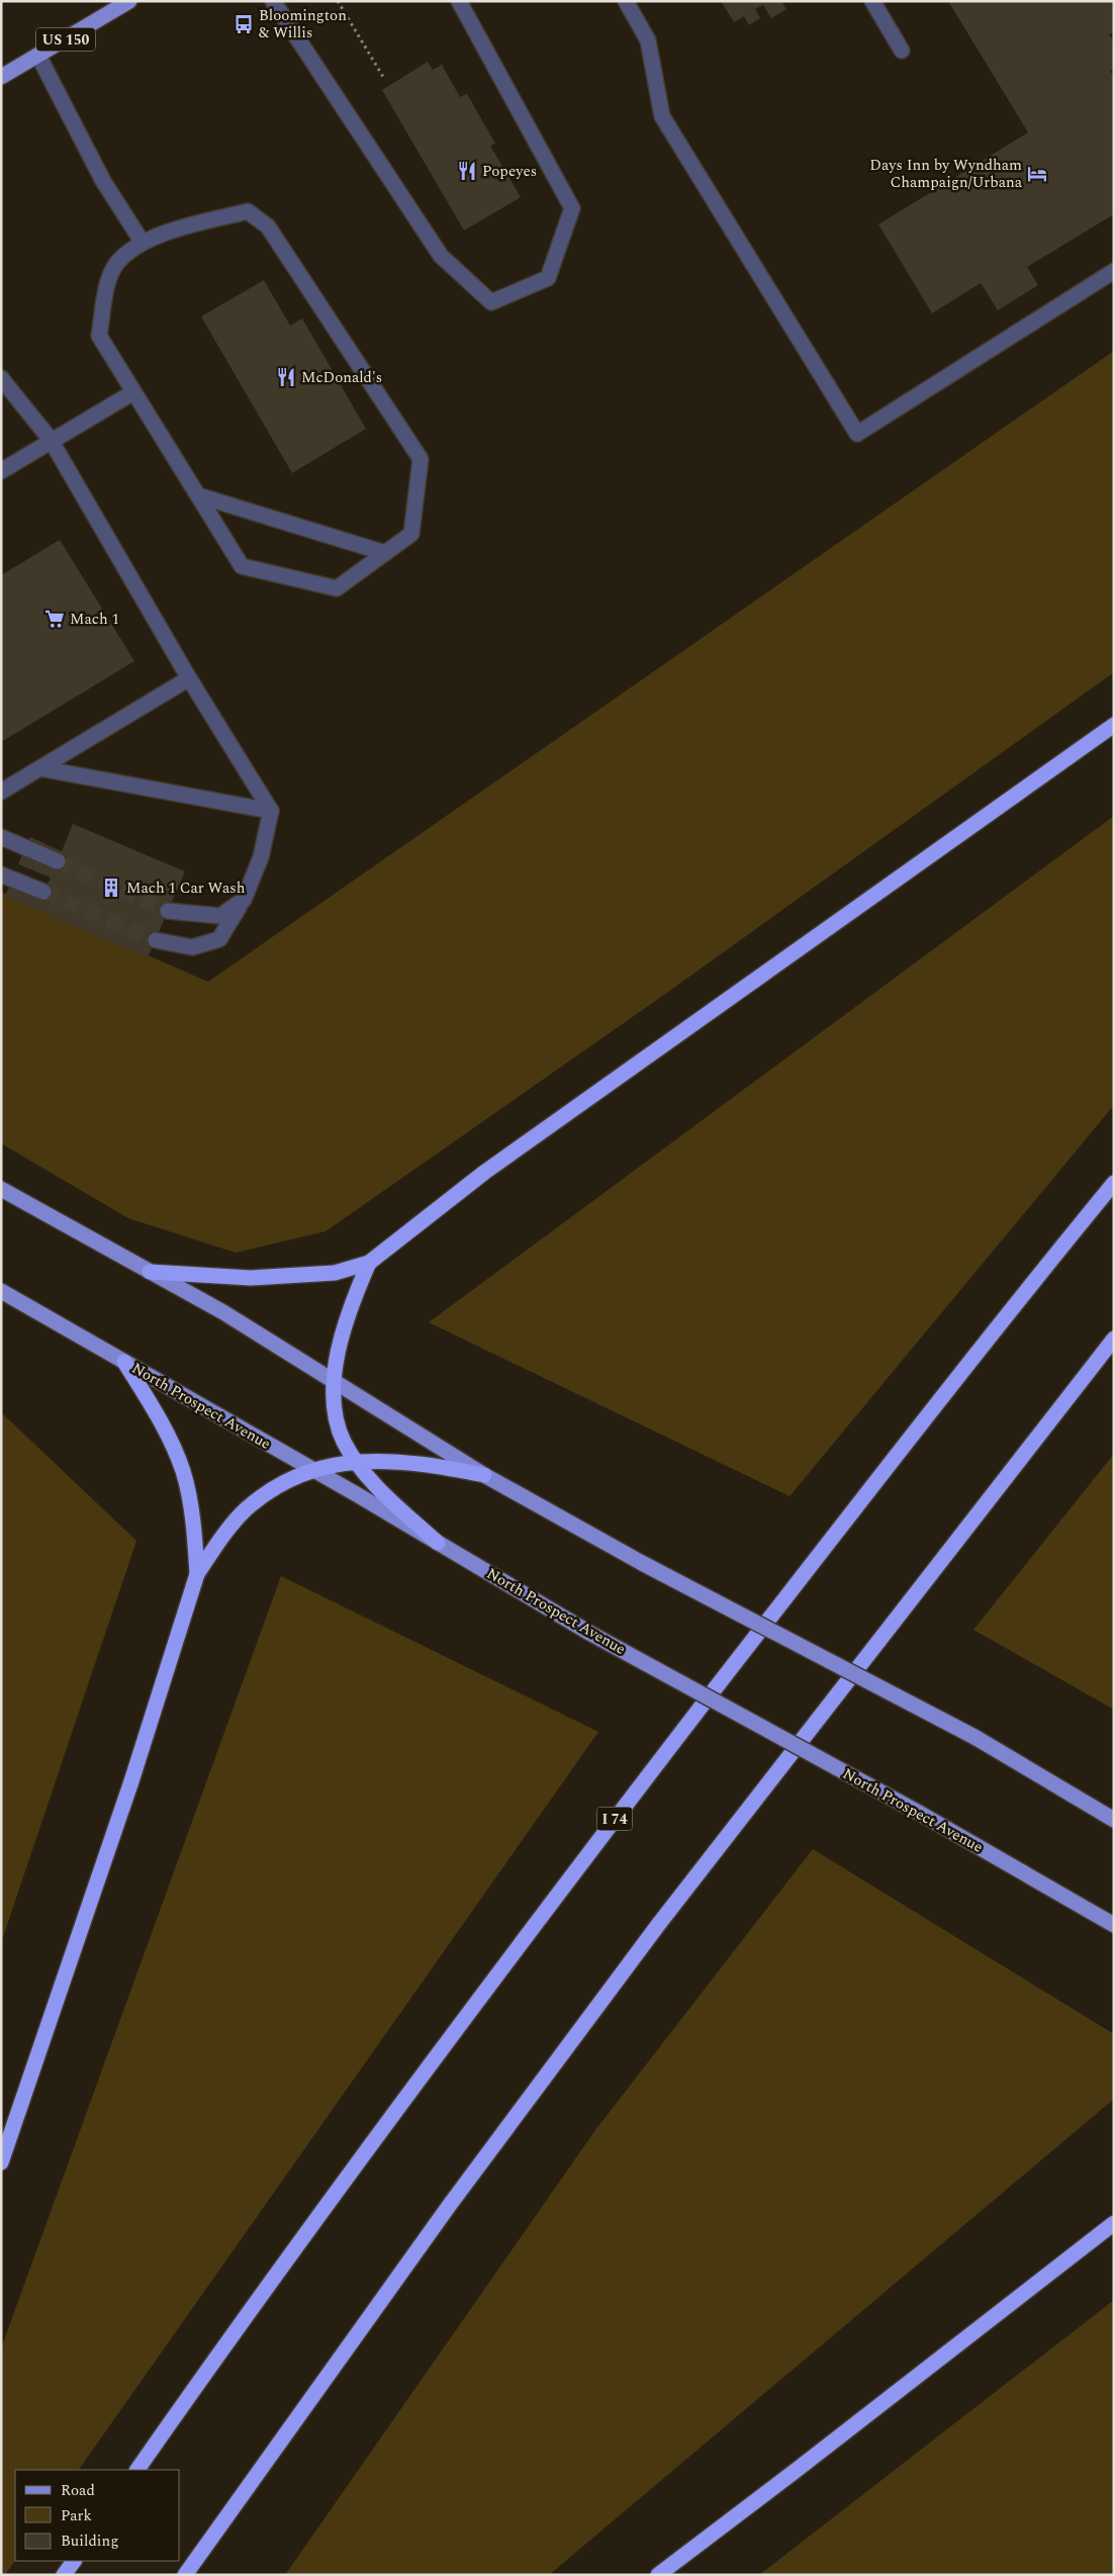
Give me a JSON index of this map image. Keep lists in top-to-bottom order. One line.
{"streets":{"highway":["I 74"],"main road":["US 150","North Prospect Avenue"]},"places":{"bus stop":["Bloomington & Willis"],"restaurant":["Popeyes","McDonald's"],"hotel":["Days Inn by Wyndham Champaign/Urbana"],"supermarket":["Mach 1"],"building":["Mach 1 Car Wash"]},"legend":["Road","Park","Building"]}
